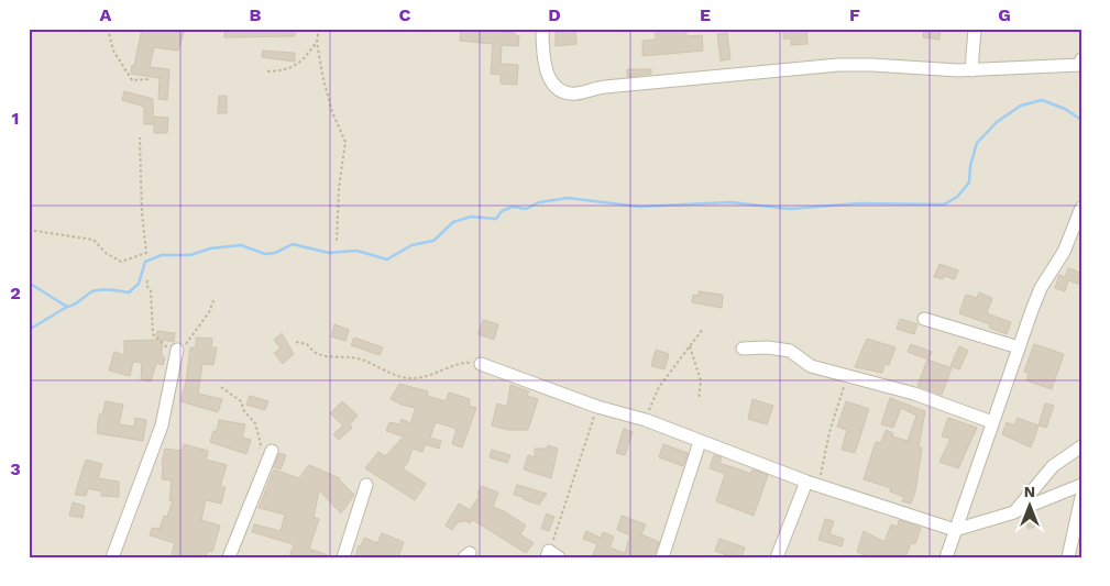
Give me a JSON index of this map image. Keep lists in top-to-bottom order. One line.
{"north":"top","grid":{"columns":["A","B","C","D","E","F","G"],"rows":["1","2","3"]}}
